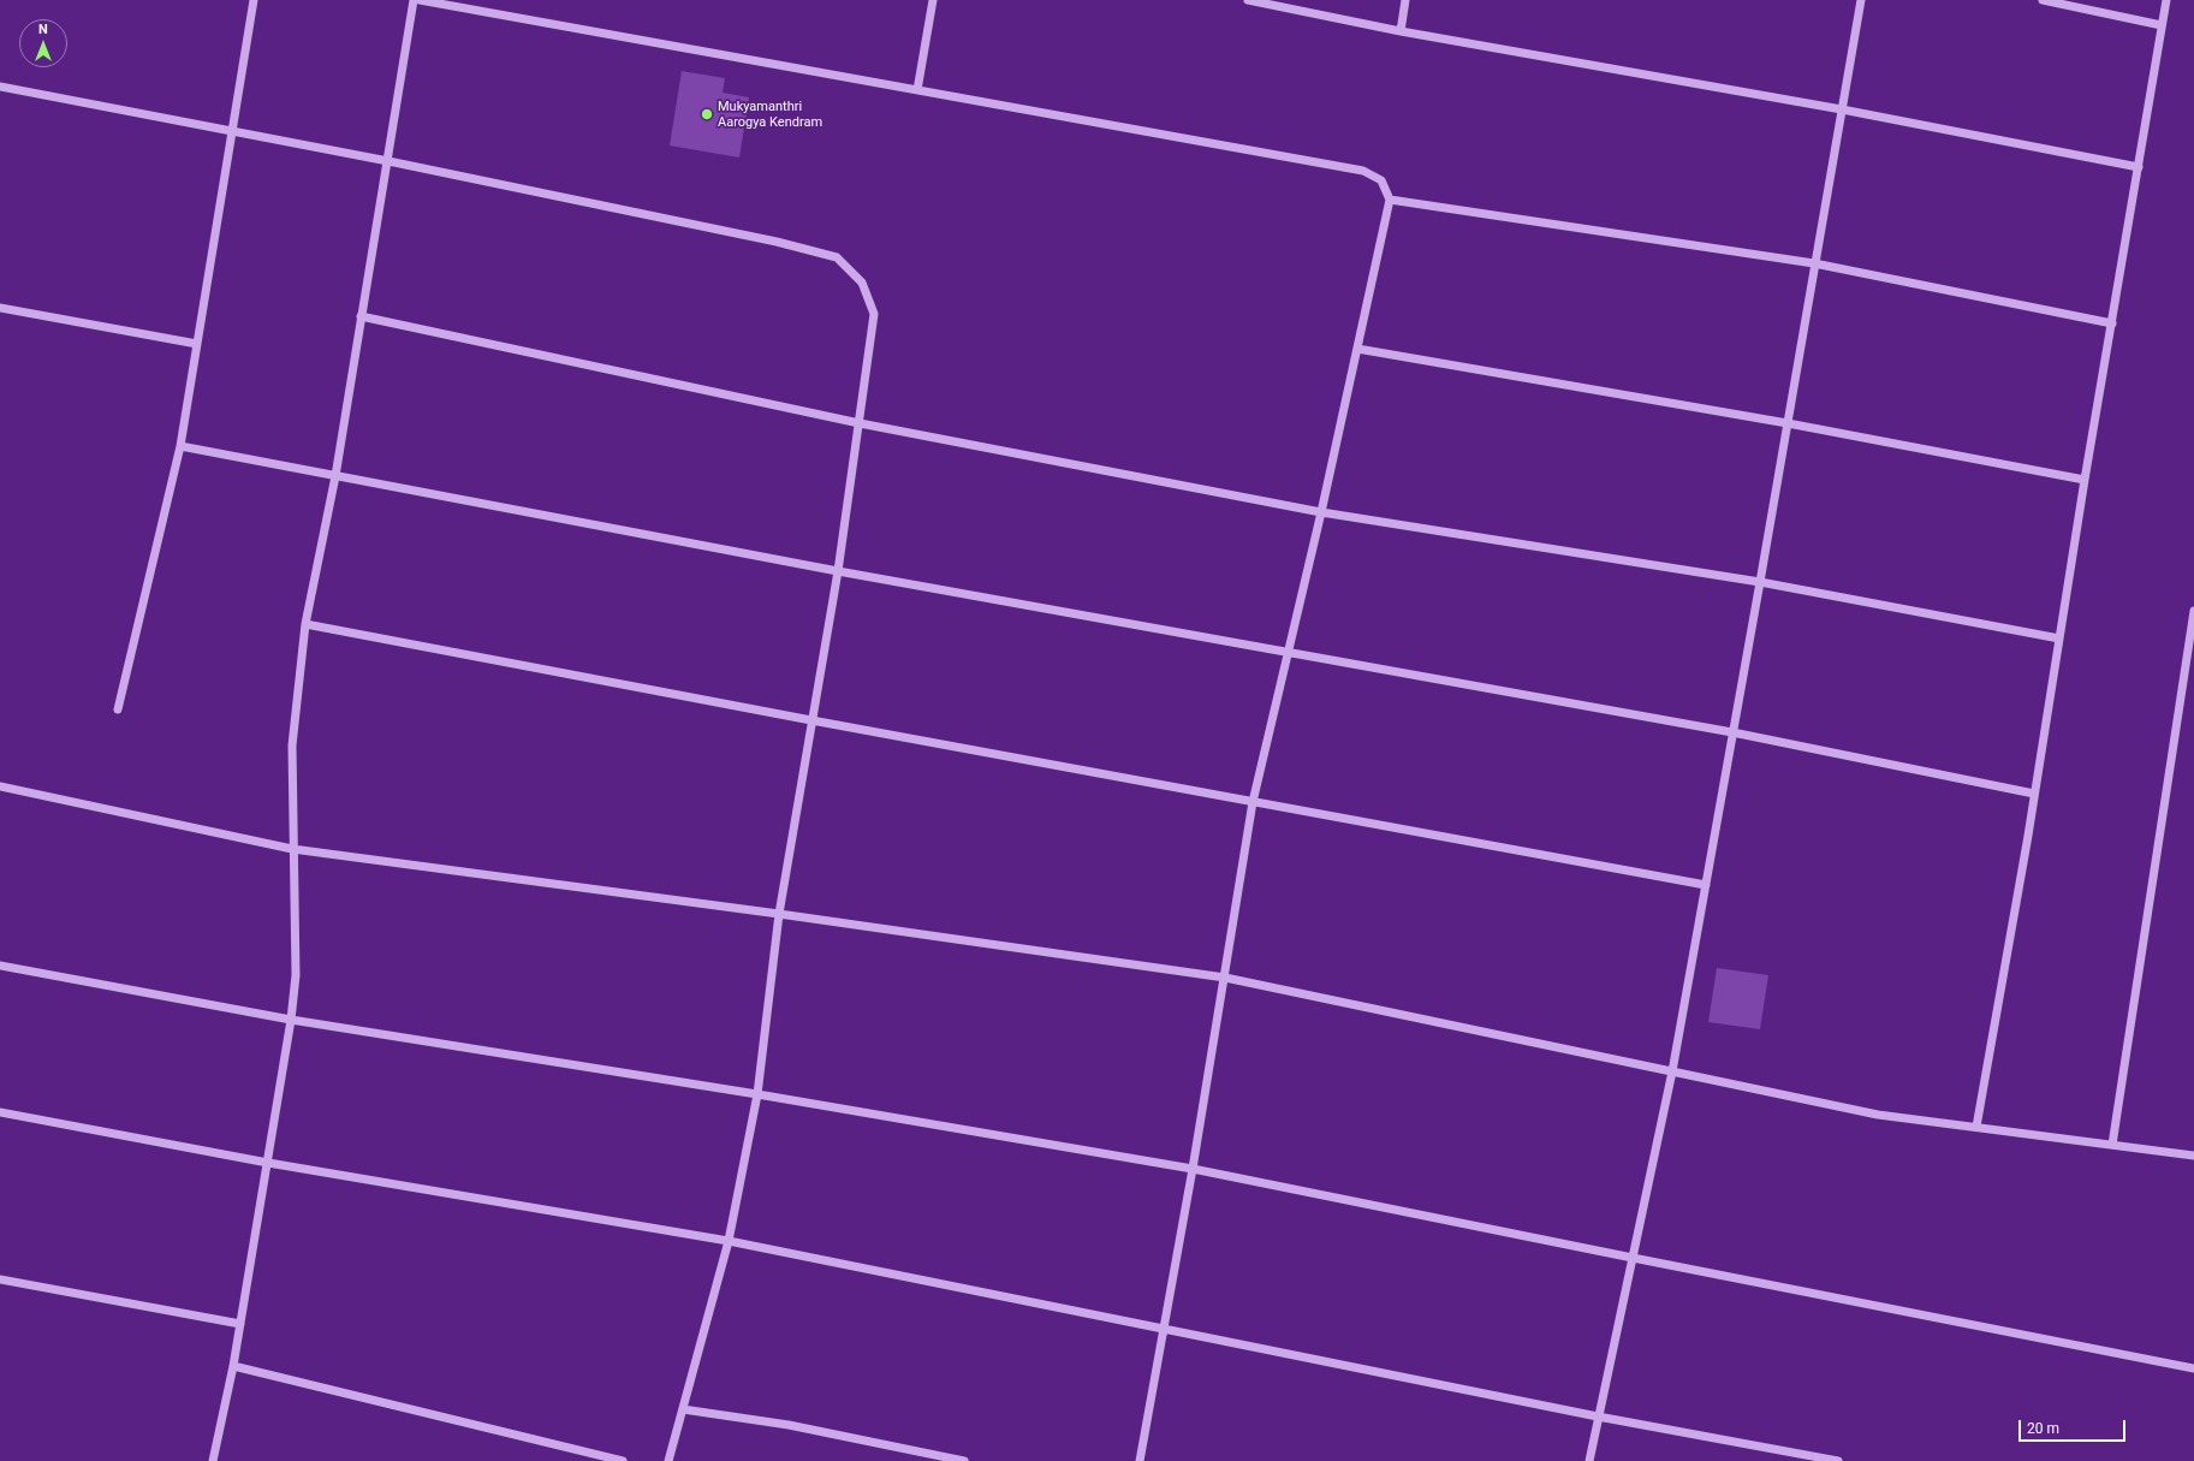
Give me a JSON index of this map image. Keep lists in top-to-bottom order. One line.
{"places":["Mukyamanthri Aarogya Kendram"],"scale_bar":"20 m","north":"top"}
